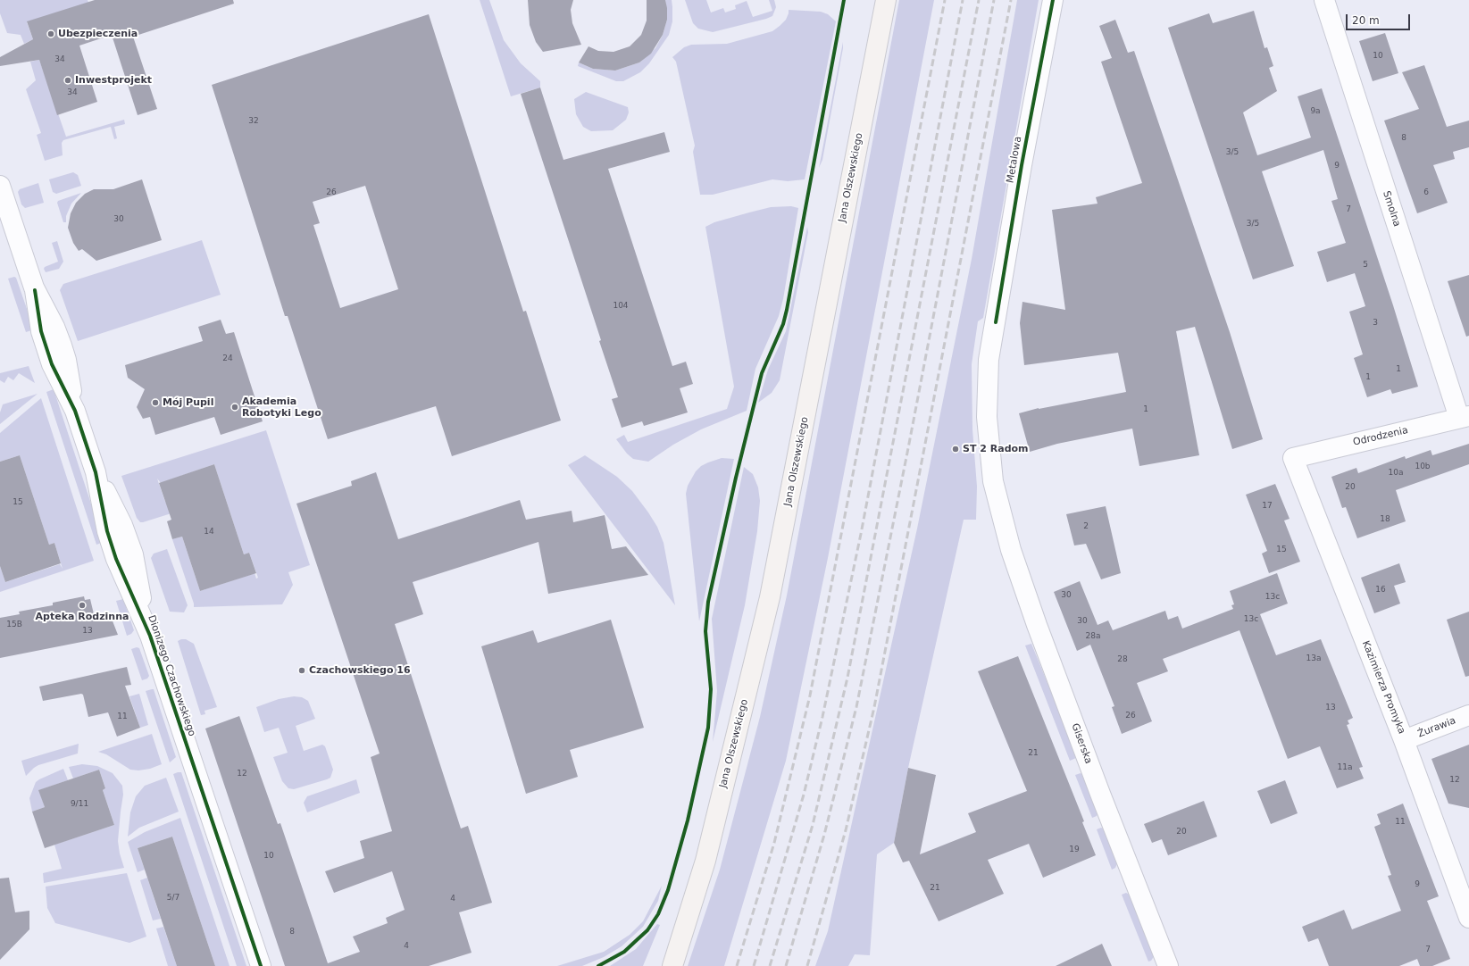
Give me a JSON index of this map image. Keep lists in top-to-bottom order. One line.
{"streets":{"main road":["Jana Olszewskiego"],"street":["Metalowa","Smolna","Odrodzenia","Dionizego Czachowskiego","Kazimierza Promyka","Żurawia","Giserska"]},"crossings":[["Metalowa","Giserska"],["Smolna","Odrodzenia"],["Odrodzenia","Kazimierza Promyka"],["Kazimierza Promyka","Żurawia"]],"places":["Ubezpieczenia","Inwestprojekt","Mój Pupil","Akademia Robotyki Lego","ST 2 Radom","Apteka Rodzinna","Czachowskiego 16"],"house_numbers":["10","34","34","9a","32","8","3/5","9","26","6","7","30","3/5","5","104","3","24","1","1","1","10b","10a","20","15","17","18","2","14","15","16","30","13c","13c","30","15B","13","28a","13a","28","13","26","11","21","11a","12","12","9/11","11","20","19","10","9","21","5/7","4","8","4","7"],"scale_bar":"20 m"}
